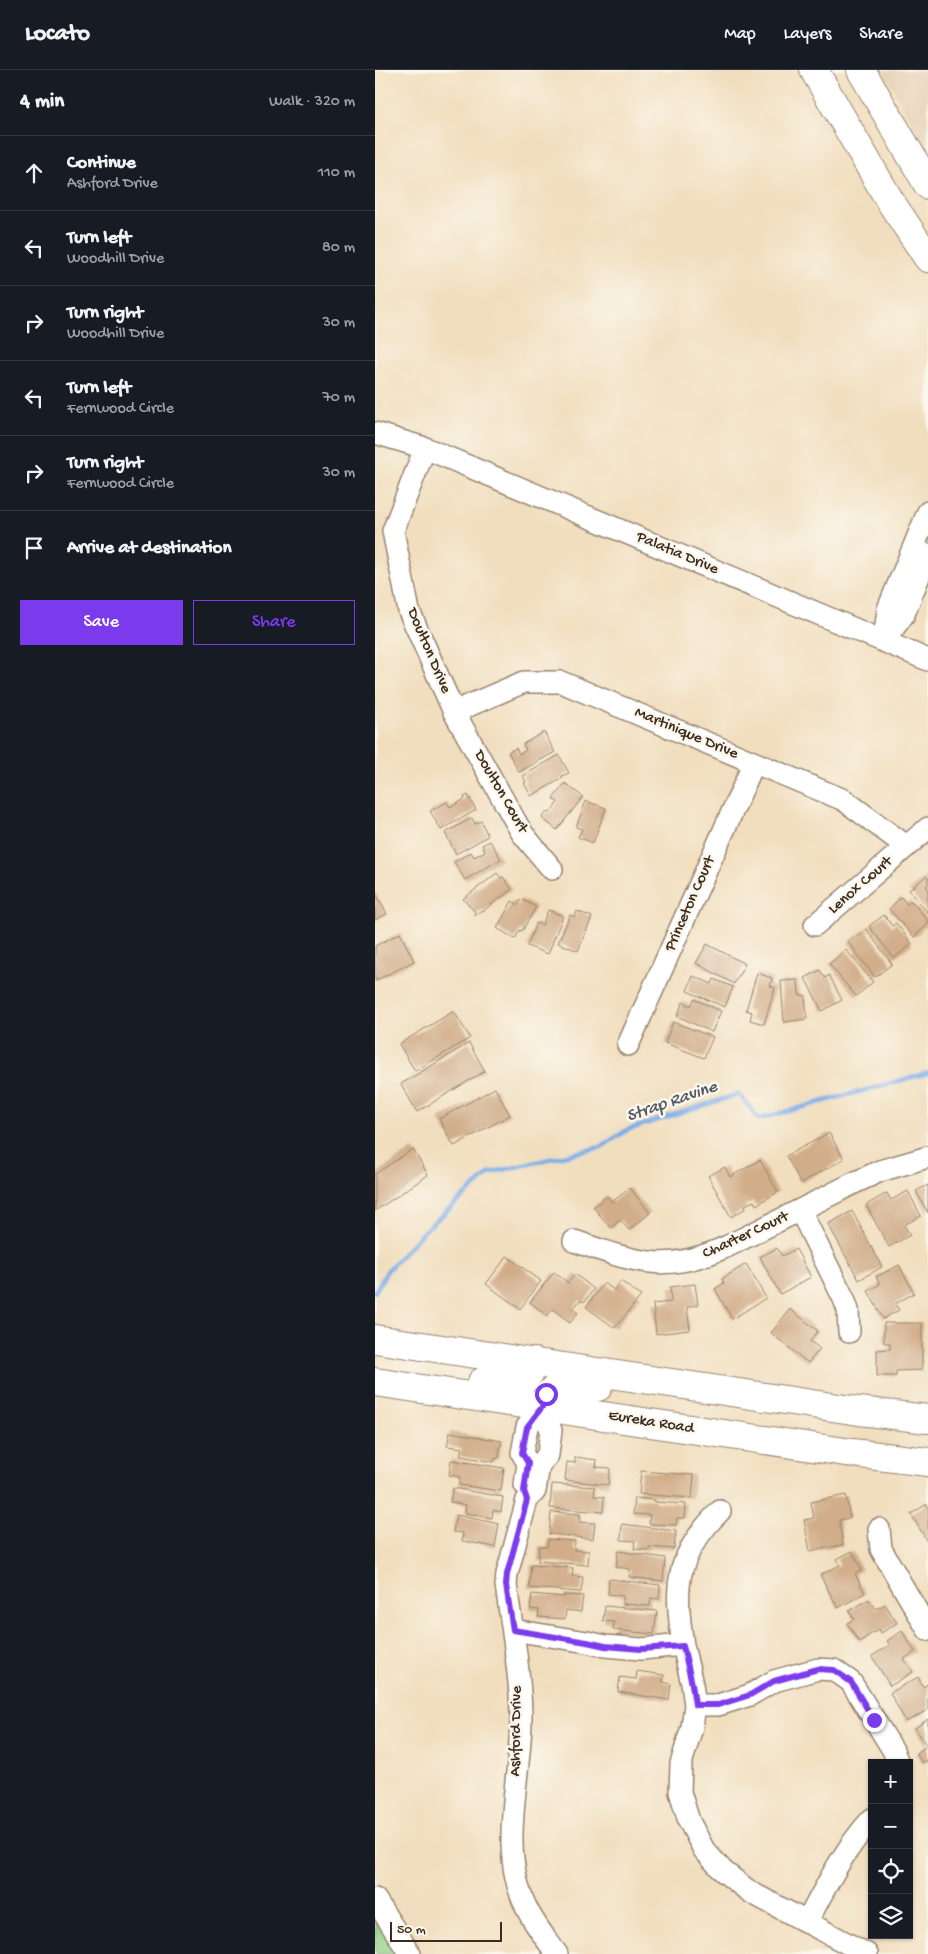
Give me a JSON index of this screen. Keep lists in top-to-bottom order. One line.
{"streets":{"main road":["Eureka Road"],"street":["Palatia Drive","Doulton Drive","Martinique Drive","Doulton Court","Lenox Court","Princeton Court","Charter Court","Ashford Drive"]},"crossings":[["Palatia Drive","Doulton Drive"],["Doulton Drive","Martinique Drive"],["Doulton Drive","Doulton Court"],["Martinique Drive","Doulton Court"],["Martinique Drive","Lenox Court"],["Martinique Drive","Princeton Court"],["Eureka Road","Ashford Drive"]],"water":["Strap Ravine"],"scale_bar":"50 m","page":{"header":"Locato","nav":["Map","Layers","Share"],"heading":["4 min","Walk · 320 m"],"list":[["Continue","Ashford Drive","110 m"],["Turn left","Woodhill Drive","80 m"],["Turn right","Woodhill Drive","30 m"],["Turn left","Fernwood Circle","70 m"],["Turn right","Fernwood Circle","30 m"],"Arrive at destination"],"buttons":["Save","Share"],"map_buttons":["+","−"],"scale":"50 m"}}
